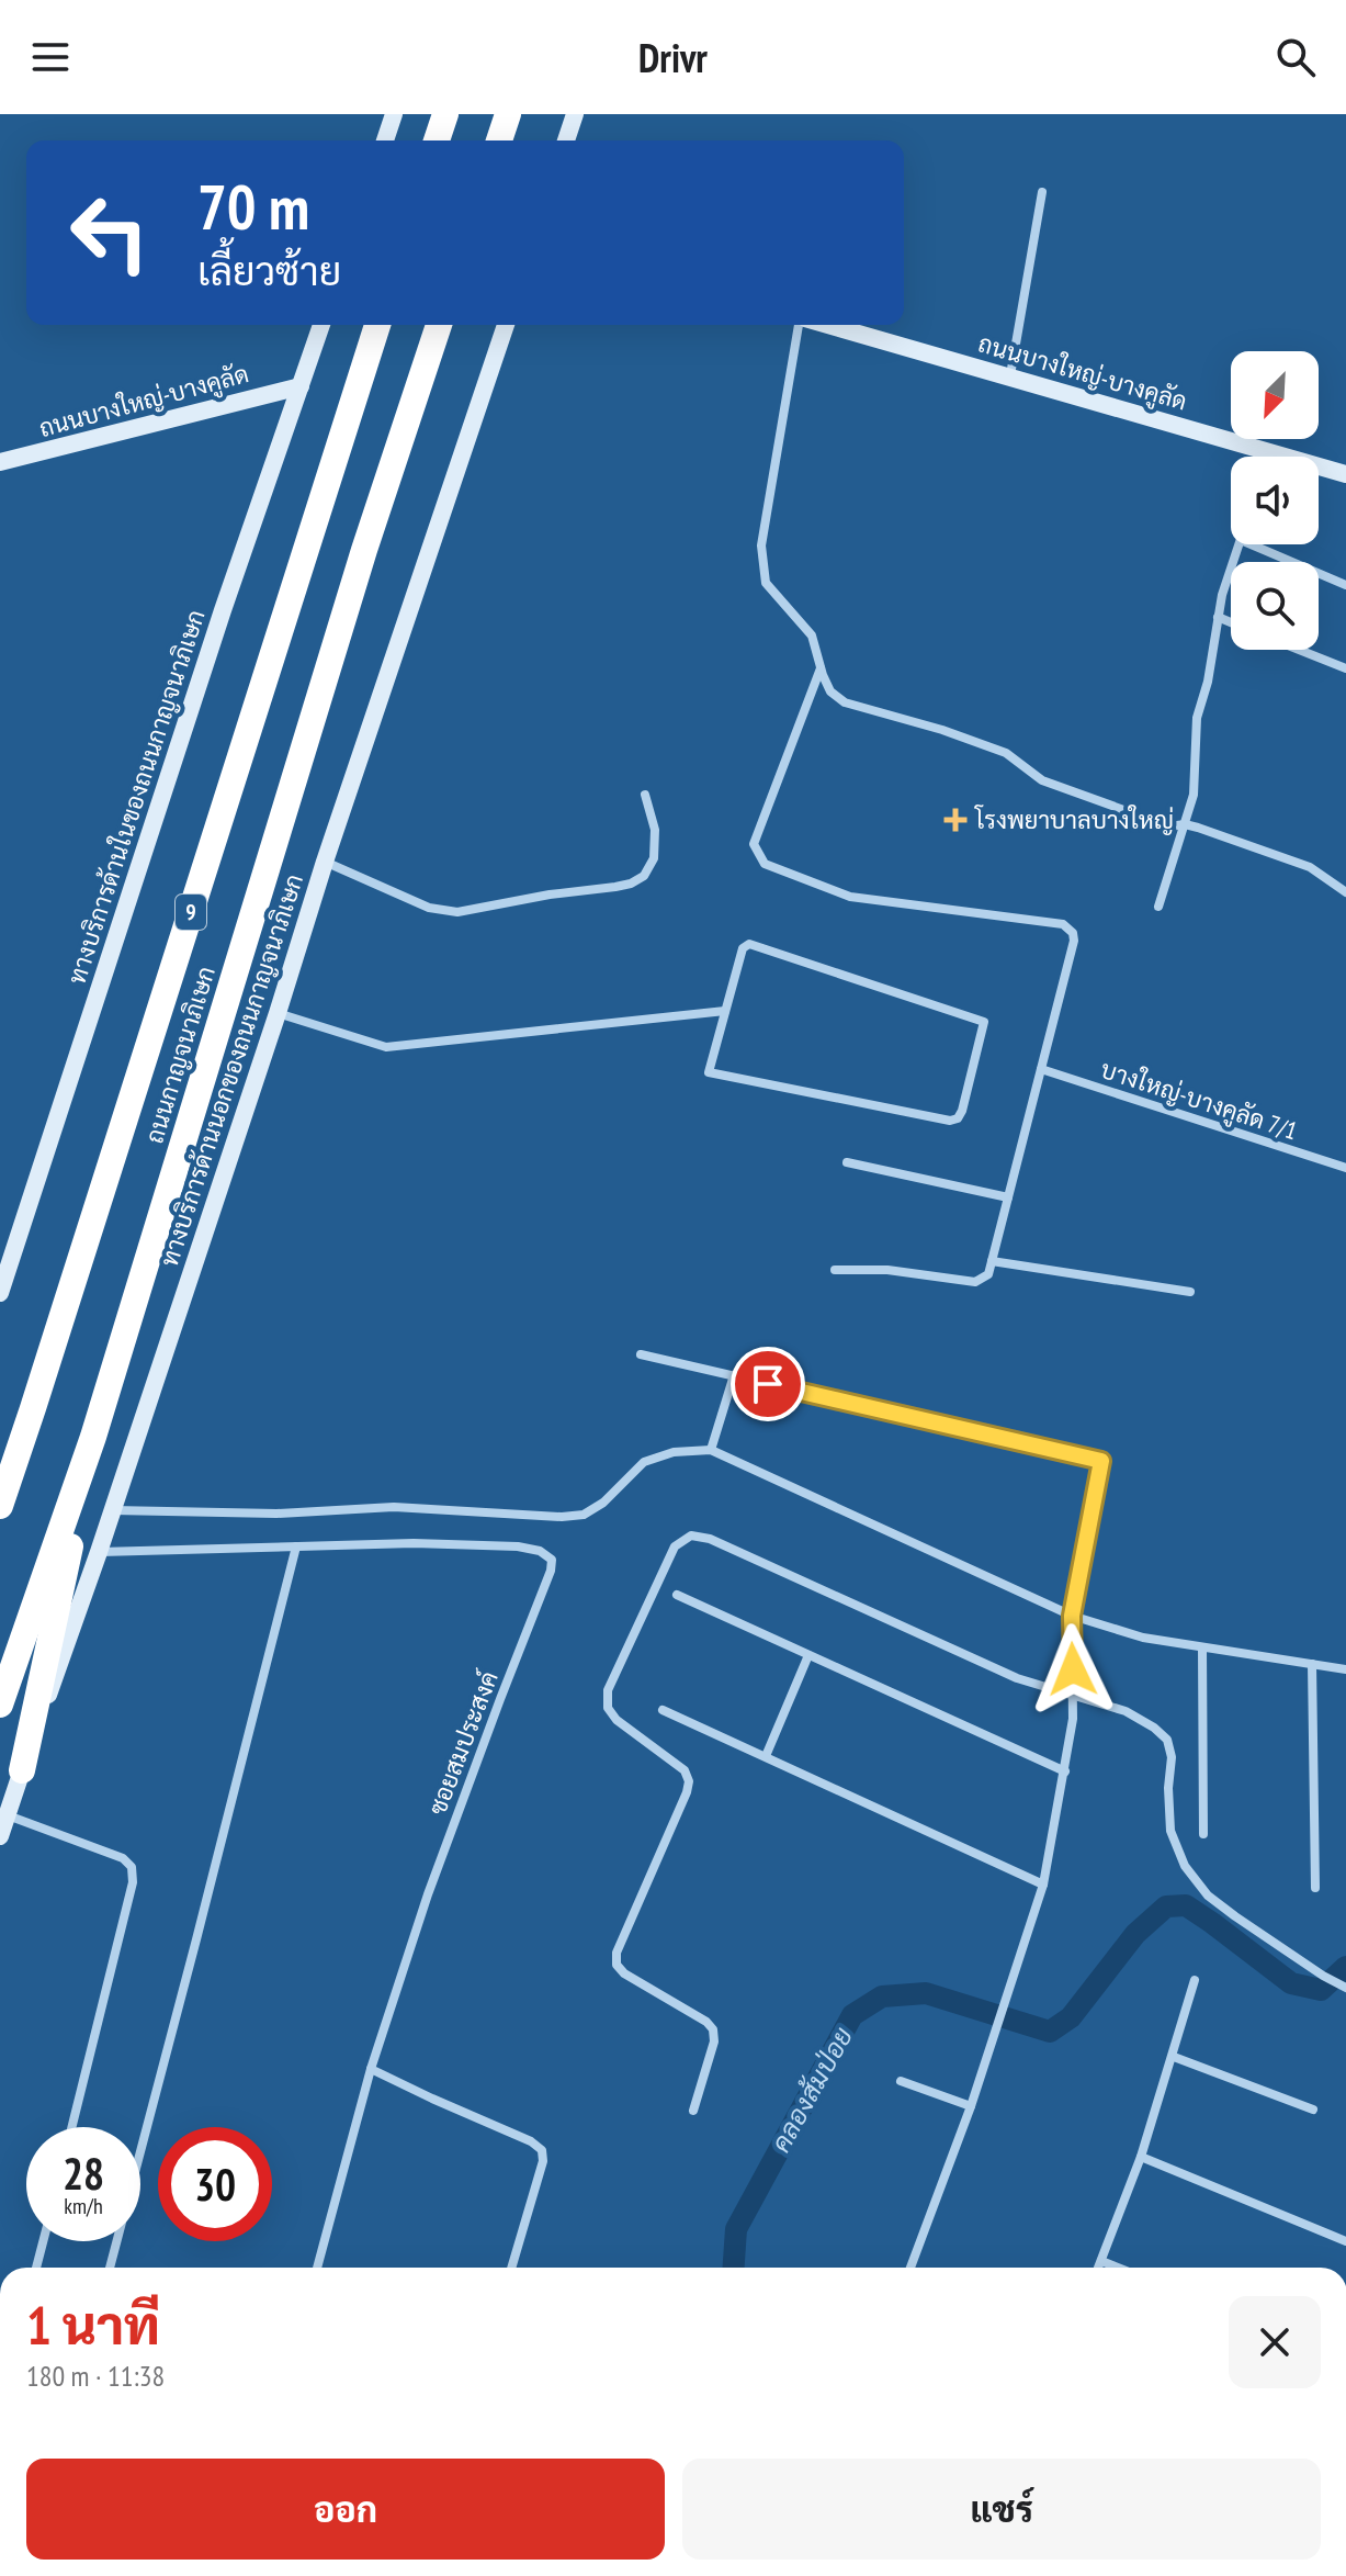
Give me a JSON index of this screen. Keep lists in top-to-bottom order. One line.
{"streets":{"highway":["9","ถนนกาญจนาภิเษก"],"main road":["ถนนบางใหญ่-บางคูลัด","ทางบริการด้านในของถนนกาญจนาภิเษก","ทางบริการด้านนอกของถนนกาญจนาภิเษก"],"street":["บางใหญ่-บางคูลัด 7/1","ซอยสมประสงค์"]},"crossings":[["ถนนบางใหญ่-บางคูลัด","ทางบริการด้านในของถนนกาญจนาภิเษก"],["ทางบริการด้านนอกของถนนกาญจนาภิเษก","ซอยสมประสงค์"]],"water":["คลองส้มป่อย"],"places":{"health":["โรงพยาบาลบางใหญ่"]},"north":"bottom left","page":{"header":"Drivr","turn":["70 m","เลี้ยวซ้าย"],"speed":"28 km/h","limit":"30","heading":["1 นาที","180 m · 11:38"],"buttons":["ออก","แชร์"]}}
